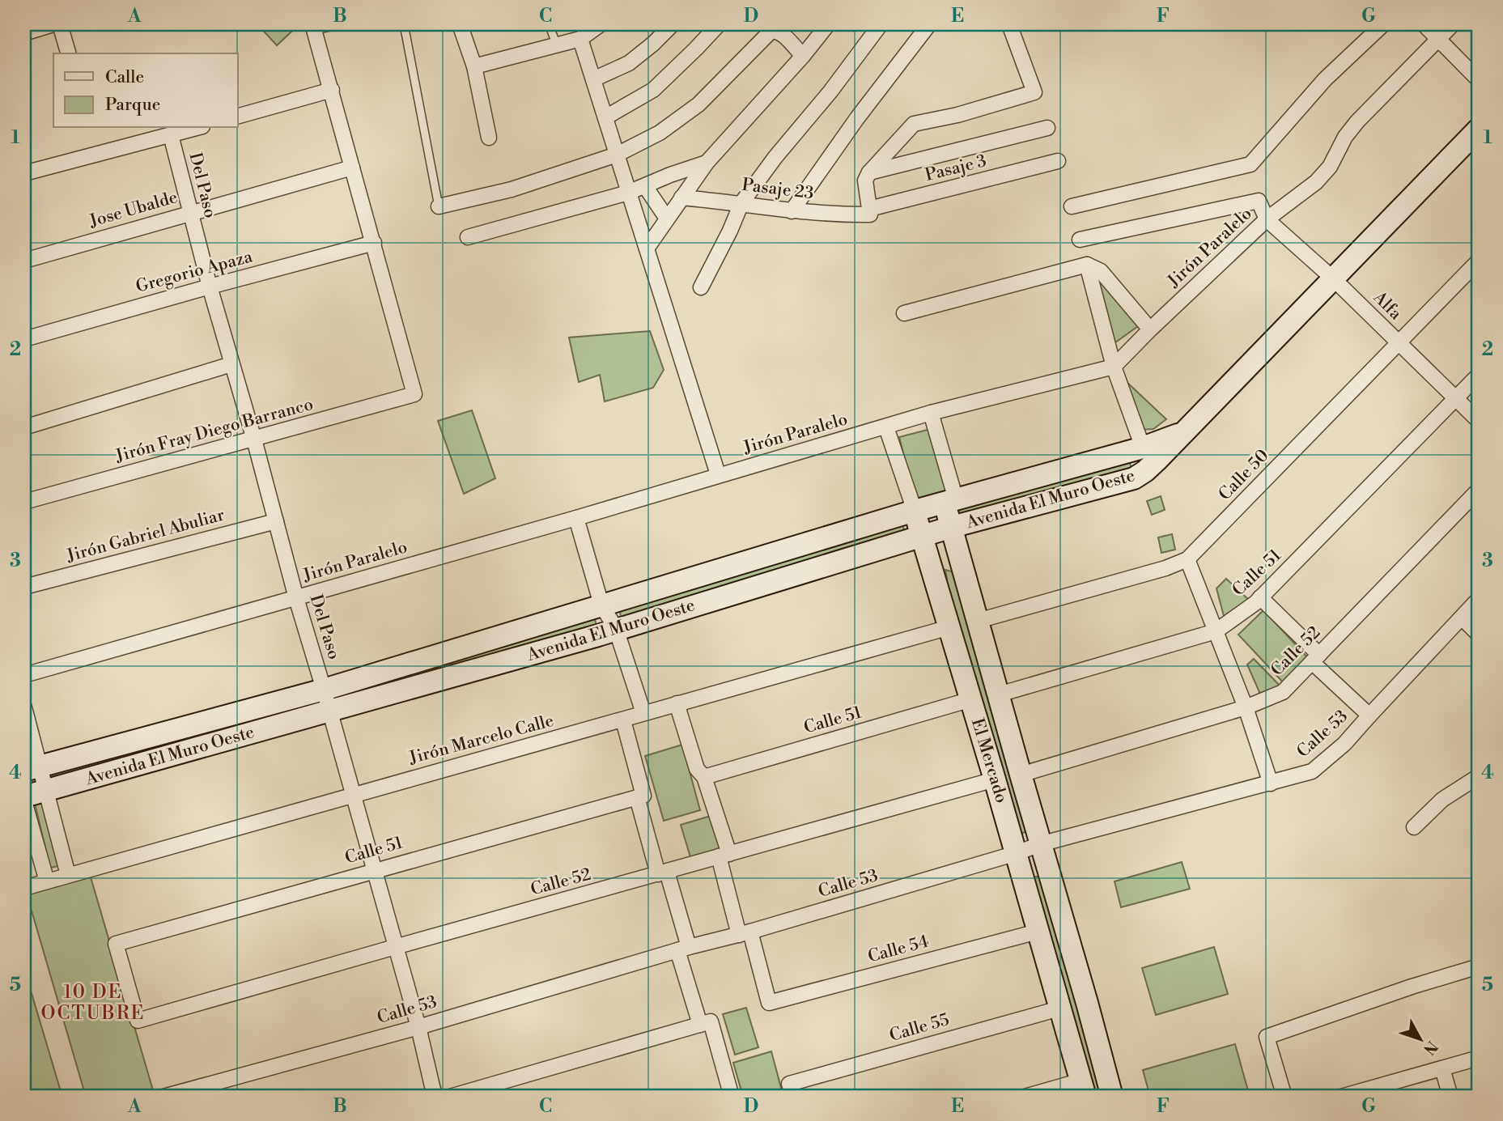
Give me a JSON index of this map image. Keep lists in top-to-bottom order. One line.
{"streets":{"main road":["Avenida El Muro Oeste","El Mercado"],"street":["Pasaje 3","Del Paso","Pasaje 23","Jose Ubalde","Jirón Paralelo","Gregorio Apaza","Alfa","Jirón Fray Diego Barranco","Calle 50","Jirón Gabriel Abuliar","Calle 51","Calle 52","Calle 53","Jirón Marcelo Calle","Calle 54","Calle 55"]},"crossings":[["Pasaje 3","Pasaje 23"],["Del Paso","Jose Ubalde"],["Del Paso","Jirón Paralelo"],["Del Paso","Gregorio Apaza"],["Del Paso","Jirón Fray Diego Barranco"],["Del Paso","Avenida El Muro Oeste"],["Del Paso","Jirón Gabriel Abuliar"],["Del Paso","Calle 51"],["Del Paso","Calle 52"],["Del Paso","Calle 53"],["Del Paso","Jirón Marcelo Calle"],["Jirón Paralelo","Alfa"],["Jirón Paralelo","El Mercado"],["Gregorio Apaza","Jirón Fray Diego Barranco"],["Alfa","Calle 50"],["Alfa","Avenida El Muro Oeste"],["Alfa","Calle 51"],["Calle 50","El Mercado"],["Avenida El Muro Oeste","El Mercado"],["Calle 51","Calle 52"],["Calle 51","El Mercado"],["Calle 52","El Mercado"],["Calle 53","El Mercado"],["Calle 53","Calle 54"],["Jirón Marcelo Calle","El Mercado"],["El Mercado","Calle 54"],["El Mercado","Calle 55"]],"districts":["10 DE OCTUBRE"],"legend":["Calle","Parque"],"north":"bottom right","grid":{"columns":["A","B","C","D","E","F","G"],"rows":["1","2","3","4","5"]}}
